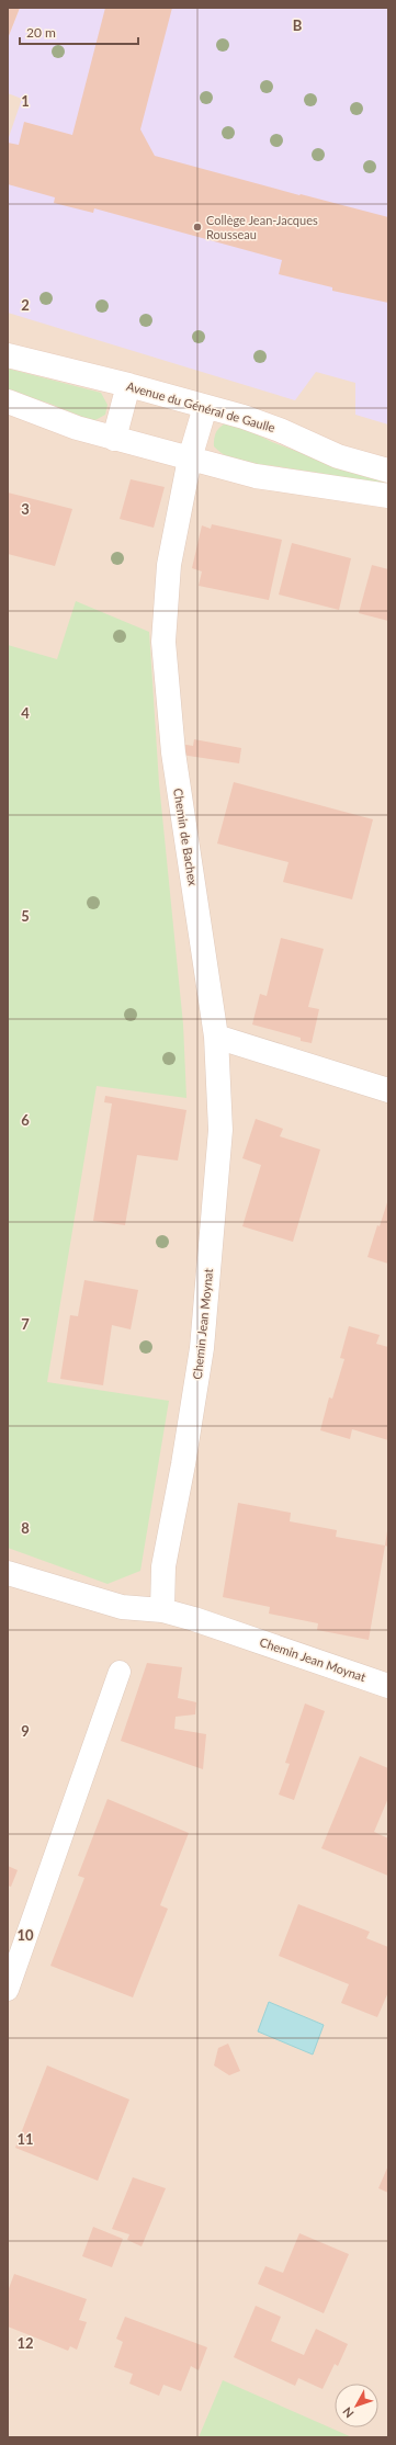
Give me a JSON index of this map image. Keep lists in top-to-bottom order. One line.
{"streets":{"street":["Avenue du Général de Gaulle","Chemin de Bachex","Chemin Jean Moynat"]},"crossings":[["Avenue du Général de Gaulle","Chemin de Bachex"],["Chemin de Bachex","Chemin Jean Moynat"]],"places":["Collège Jean-Jacques Rousseau"],"scale_bar":"20 m","north":"bottom left","grid":{"columns":["B"],"rows":["1","2","3","4","5","6","7","8","9","10","11","12"]}}
